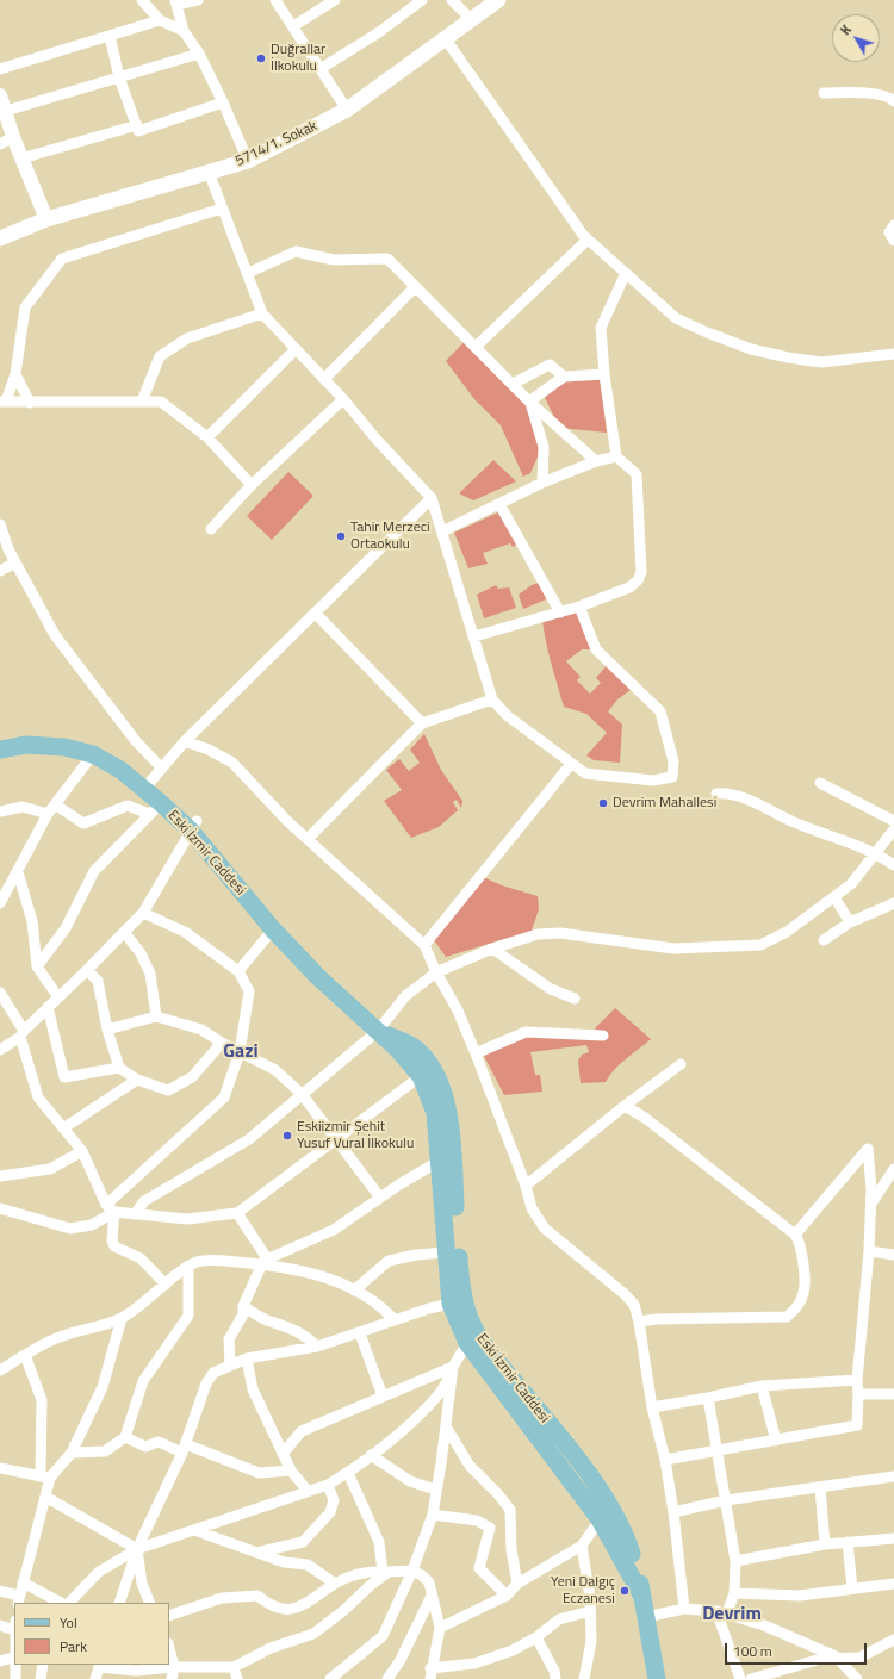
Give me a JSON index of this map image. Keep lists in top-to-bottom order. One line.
{"streets":{"main road":["5714/1. Sokak","Eski İzmir Caddesi"]},"districts":["Gazi","Devrim"],"places":["Duğrallar İlkokulu","Tahir Merzeci Ortaokulu","Devrim Mahallesi","Eskiizmir Şehit Yusuf Vural İlkokulu","Yeni Dalgıç Eczanesi"],"legend":["Yol","Park"],"scale_bar":"100 m","north":"top left"}
